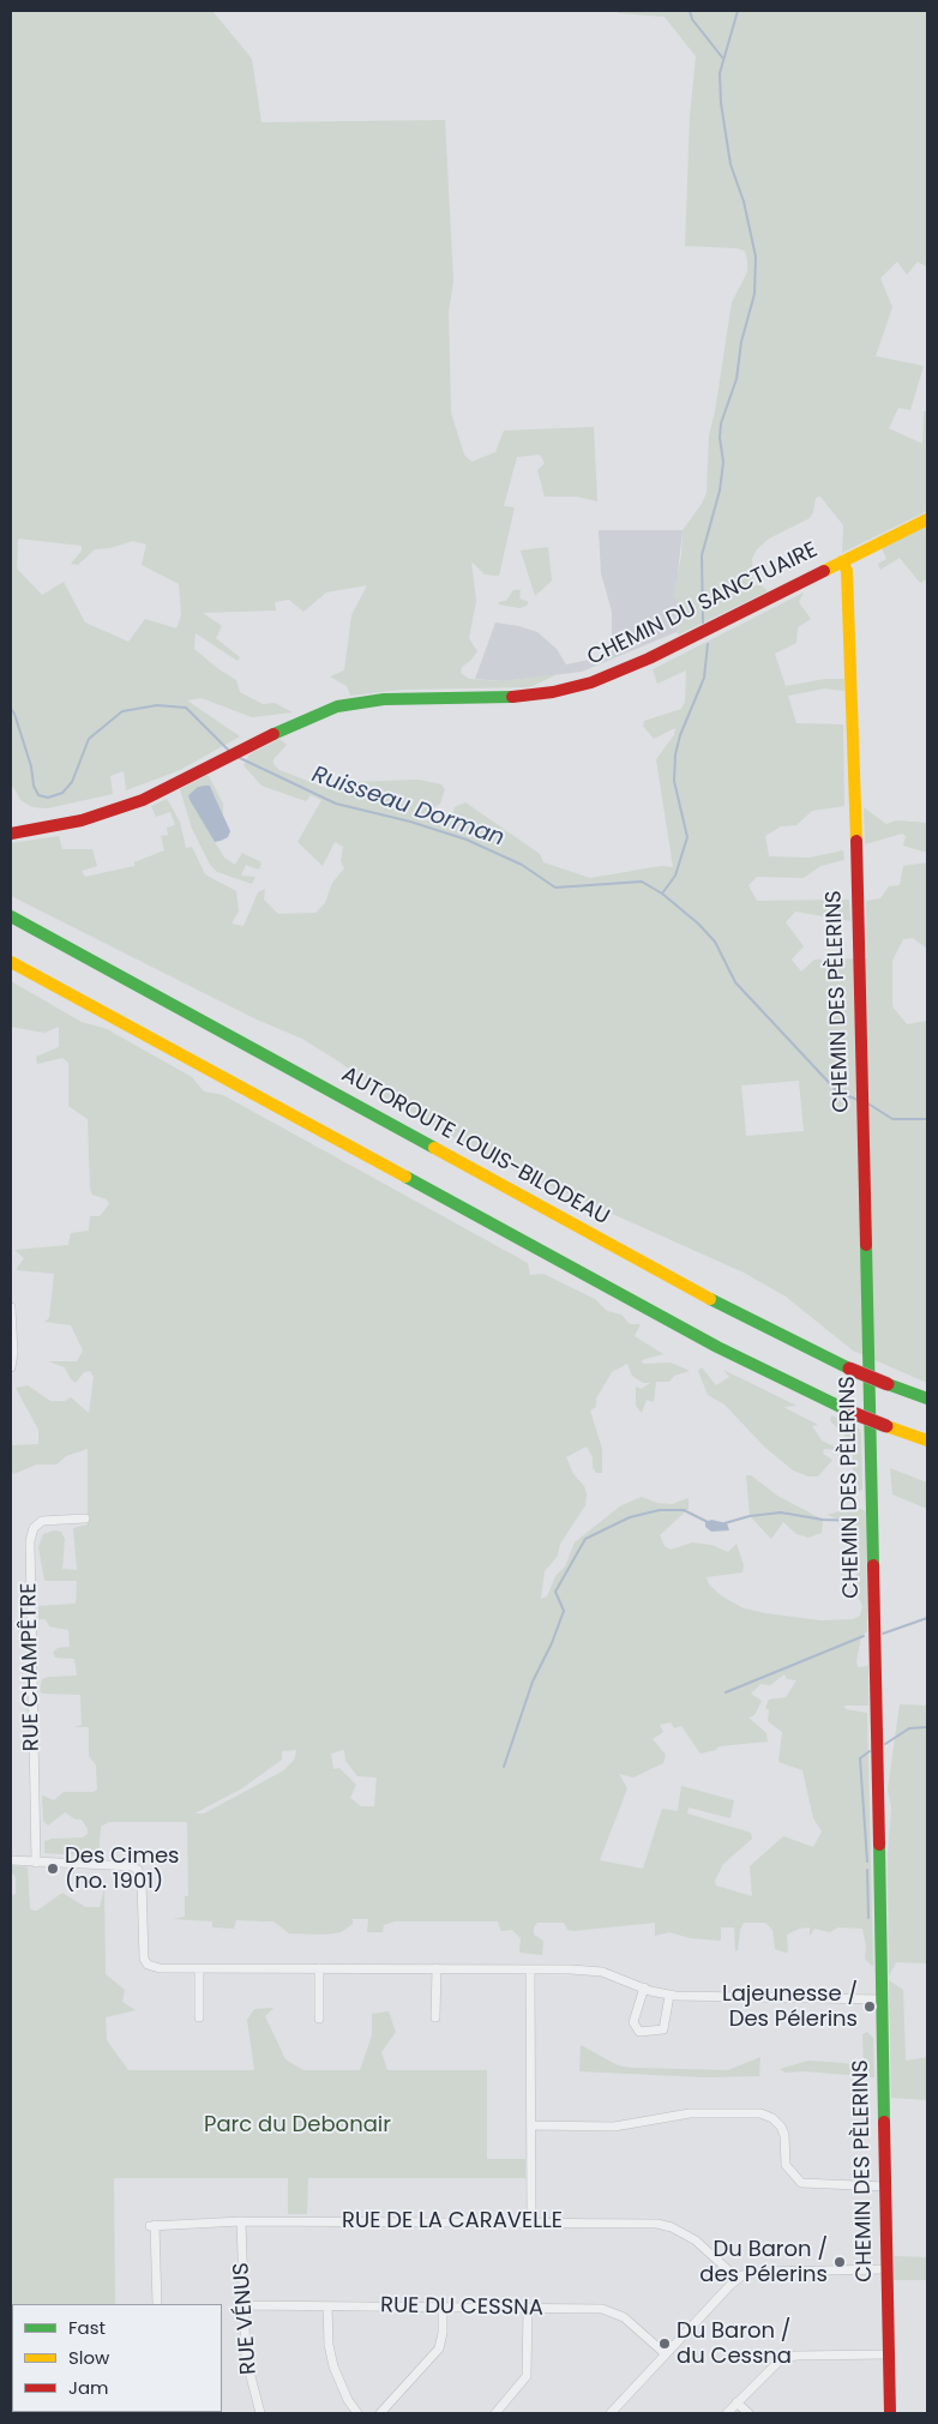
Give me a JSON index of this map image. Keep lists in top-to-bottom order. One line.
{"streets":{"main road":["CHEMIN DU SANCTUAIRE","CHEMIN DES PÈLERINS","AUTOROUTE LOUIS-BILODEAU"],"street":["RUE CHAMPÊTRE","RUE DE LA CARAVELLE","RUE DU CESSNA","RUE VÉNUS"]},"crossings":[["CHEMIN DU SANCTUAIRE","CHEMIN DES PÈLERINS"],["RUE DE LA CARAVELLE","RUE VÉNUS"],["RUE DU CESSNA","RUE VÉNUS"]],"water":["Ruisseau Dorman"],"parks":["Parc du Debonair"],"places":["Des Cimes (no. 1901)","Lajeunesse / Des Pélerins","Du Baron / des Pélerins","Du Baron / du Cessna"],"legend":["Fast","Slow","Jam"]}
